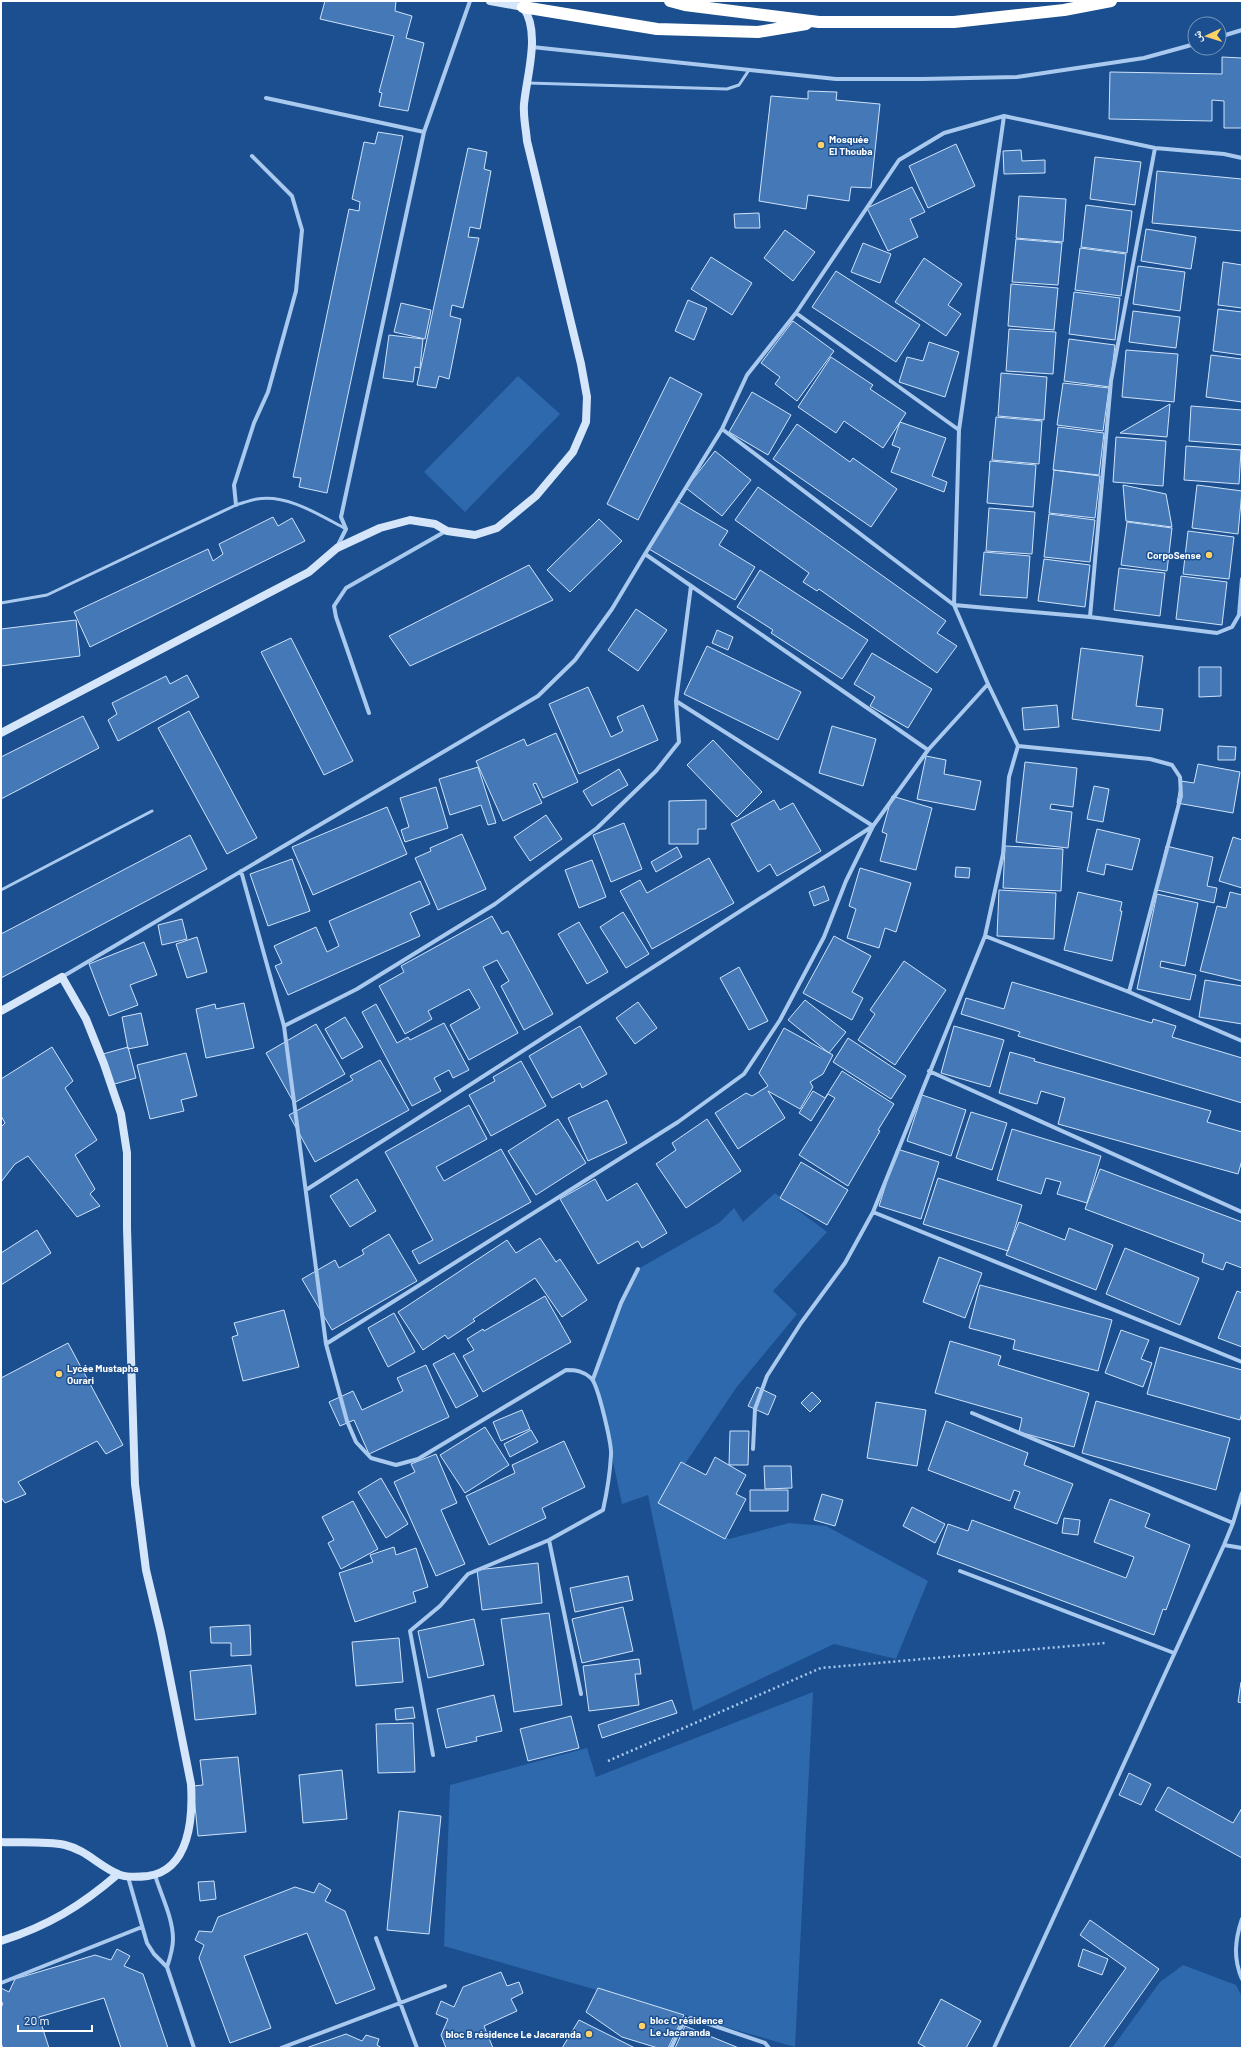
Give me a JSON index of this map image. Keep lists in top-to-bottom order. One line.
{"places":["Mosquée El Thouba","CorpoSense","Lycée Mustapha Ourari","bloc C résidence Le Jacaranda","bloc B résidence Le Jacaranda"],"scale_bar":"20 m","north":"left"}
